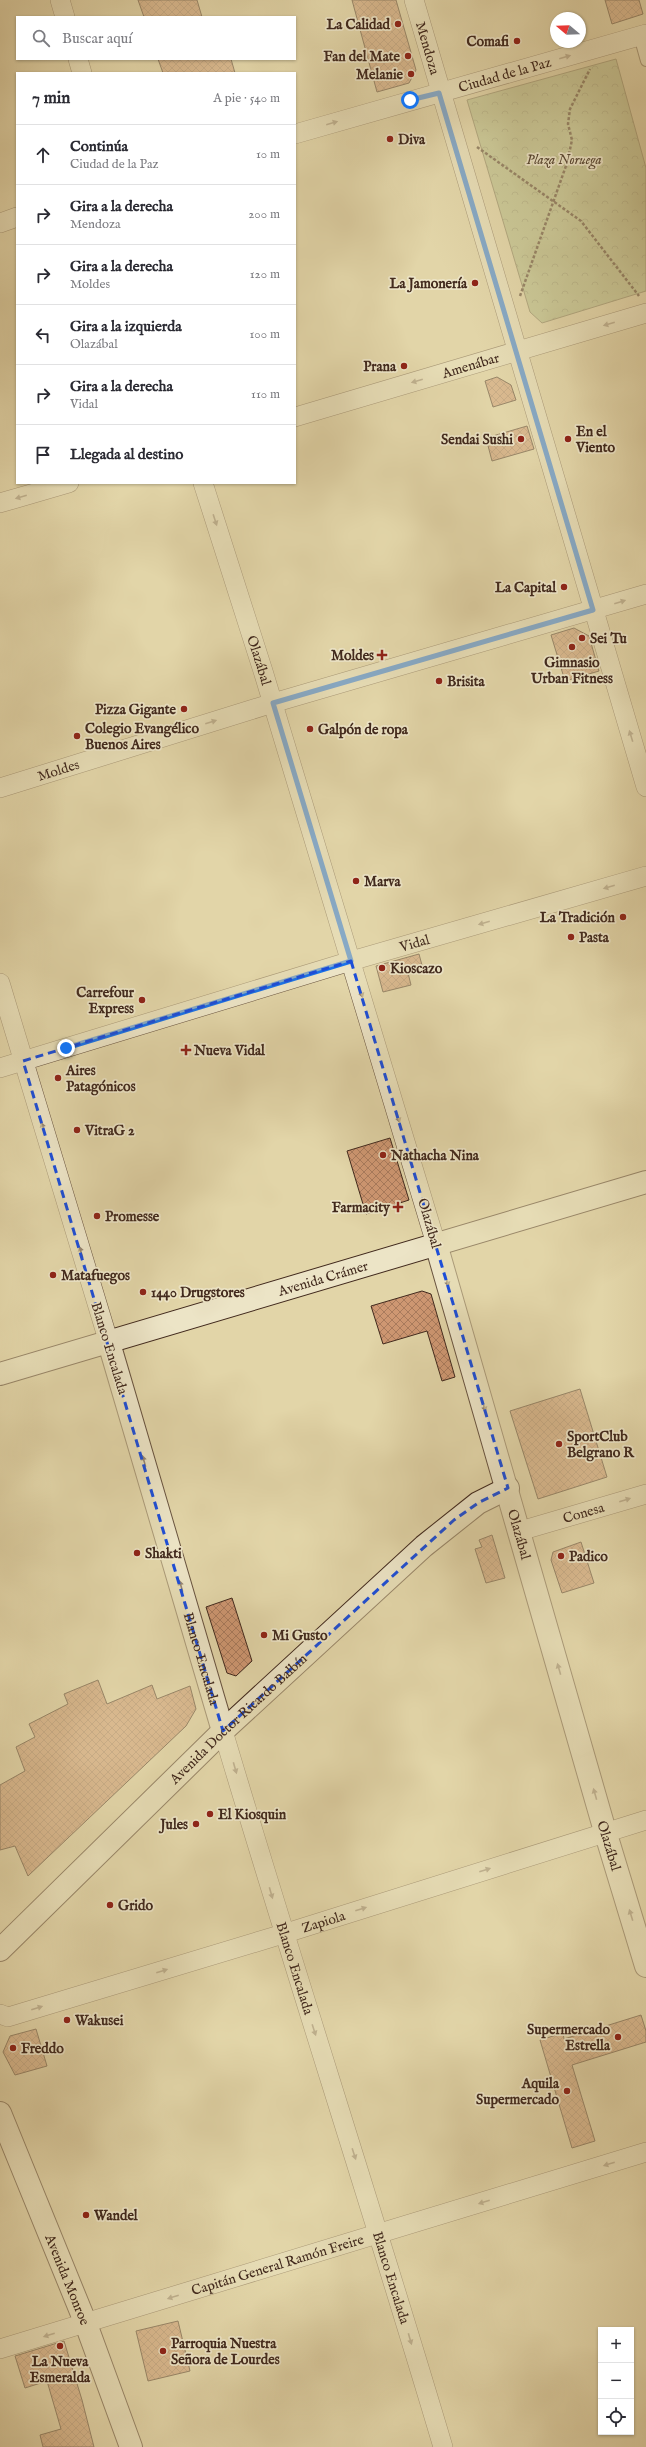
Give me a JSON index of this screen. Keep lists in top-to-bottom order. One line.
{"streets":{"main road":["Olazábal","Avenida Crámer","Blanco Encalada","Avenida Doctor Ricardo Balbín","Avenida Monroe"],"street":["Mendoza","Ciudad de la Paz","Amenábar","Moldes","Vidal","Conesa","Zapiola","Capitán General Ramón Freire"]},"crossings":[["Mendoza","Ciudad de la Paz"],["Mendoza","Amenábar"],["Mendoza","Moldes"],["Olazábal","Moldes"],["Olazábal","Vidal"],["Olazábal","Avenida Crámer"],["Olazábal","Conesa"],["Olazábal","Avenida Doctor Ricardo Balbín"],["Olazábal","Zapiola"],["Vidal","Blanco Encalada"],["Avenida Crámer","Blanco Encalada"],["Blanco Encalada","Avenida Doctor Ricardo Balbín"],["Blanco Encalada","Zapiola"],["Blanco Encalada","Capitán General Ramón Freire"],["Capitán General Ramón Freire","Avenida Monroe"]],"one_way":["Ciudad de la Paz","Amenábar","Moldes","Vidal","Conesa","Zapiola","Capitán General Ramón Freire"],"parks":["Plaza Noruega"],"places":{"other":["La Calidad","Comafi","Fan del Mate","Melanie","Diva","La Jamonería","Prana","Sendai Sushi","En el Viento","La Capital","Sei Tu","Gimnasio Urban Fitness","Brisita","Pizza Gigante","Galpón de ropa","Colegio Evangélico Buenos Aires","Marva","La Tradición","Pasta","Kioscazo","Carrefour Express","Aires Patagónicos","VitraG 2","Nathacha Nina","Promesse","Matafuegos","1440 Drugstores","SportClub Belgrano R","Shakti","Padico","Mi Gusto","El Kiosquin","Jules","Grido","Wakusei","Supermercado Estrella","Freddo","Aquila Supermercado","Wandel","La Nueva Esmeralda","Parroquia Nuestra Señora de Lourdes"],"health":["Moldes","Nueva Vidal","Farmacity"]},"north":"left","page":{"search":"Buscar aquí","heading":["7 min","A pie · 540 m"],"list":[["Continúa","Ciudad de la Paz","10 m"],["Gira a la derecha","Mendoza","200 m"],["Gira a la derecha","Moldes","120 m"],["Gira a la izquierda","Olazábal","100 m"],["Gira a la derecha","Vidal","110 m"],"Llegada al destino"],"map_buttons":["+","−"]}}
